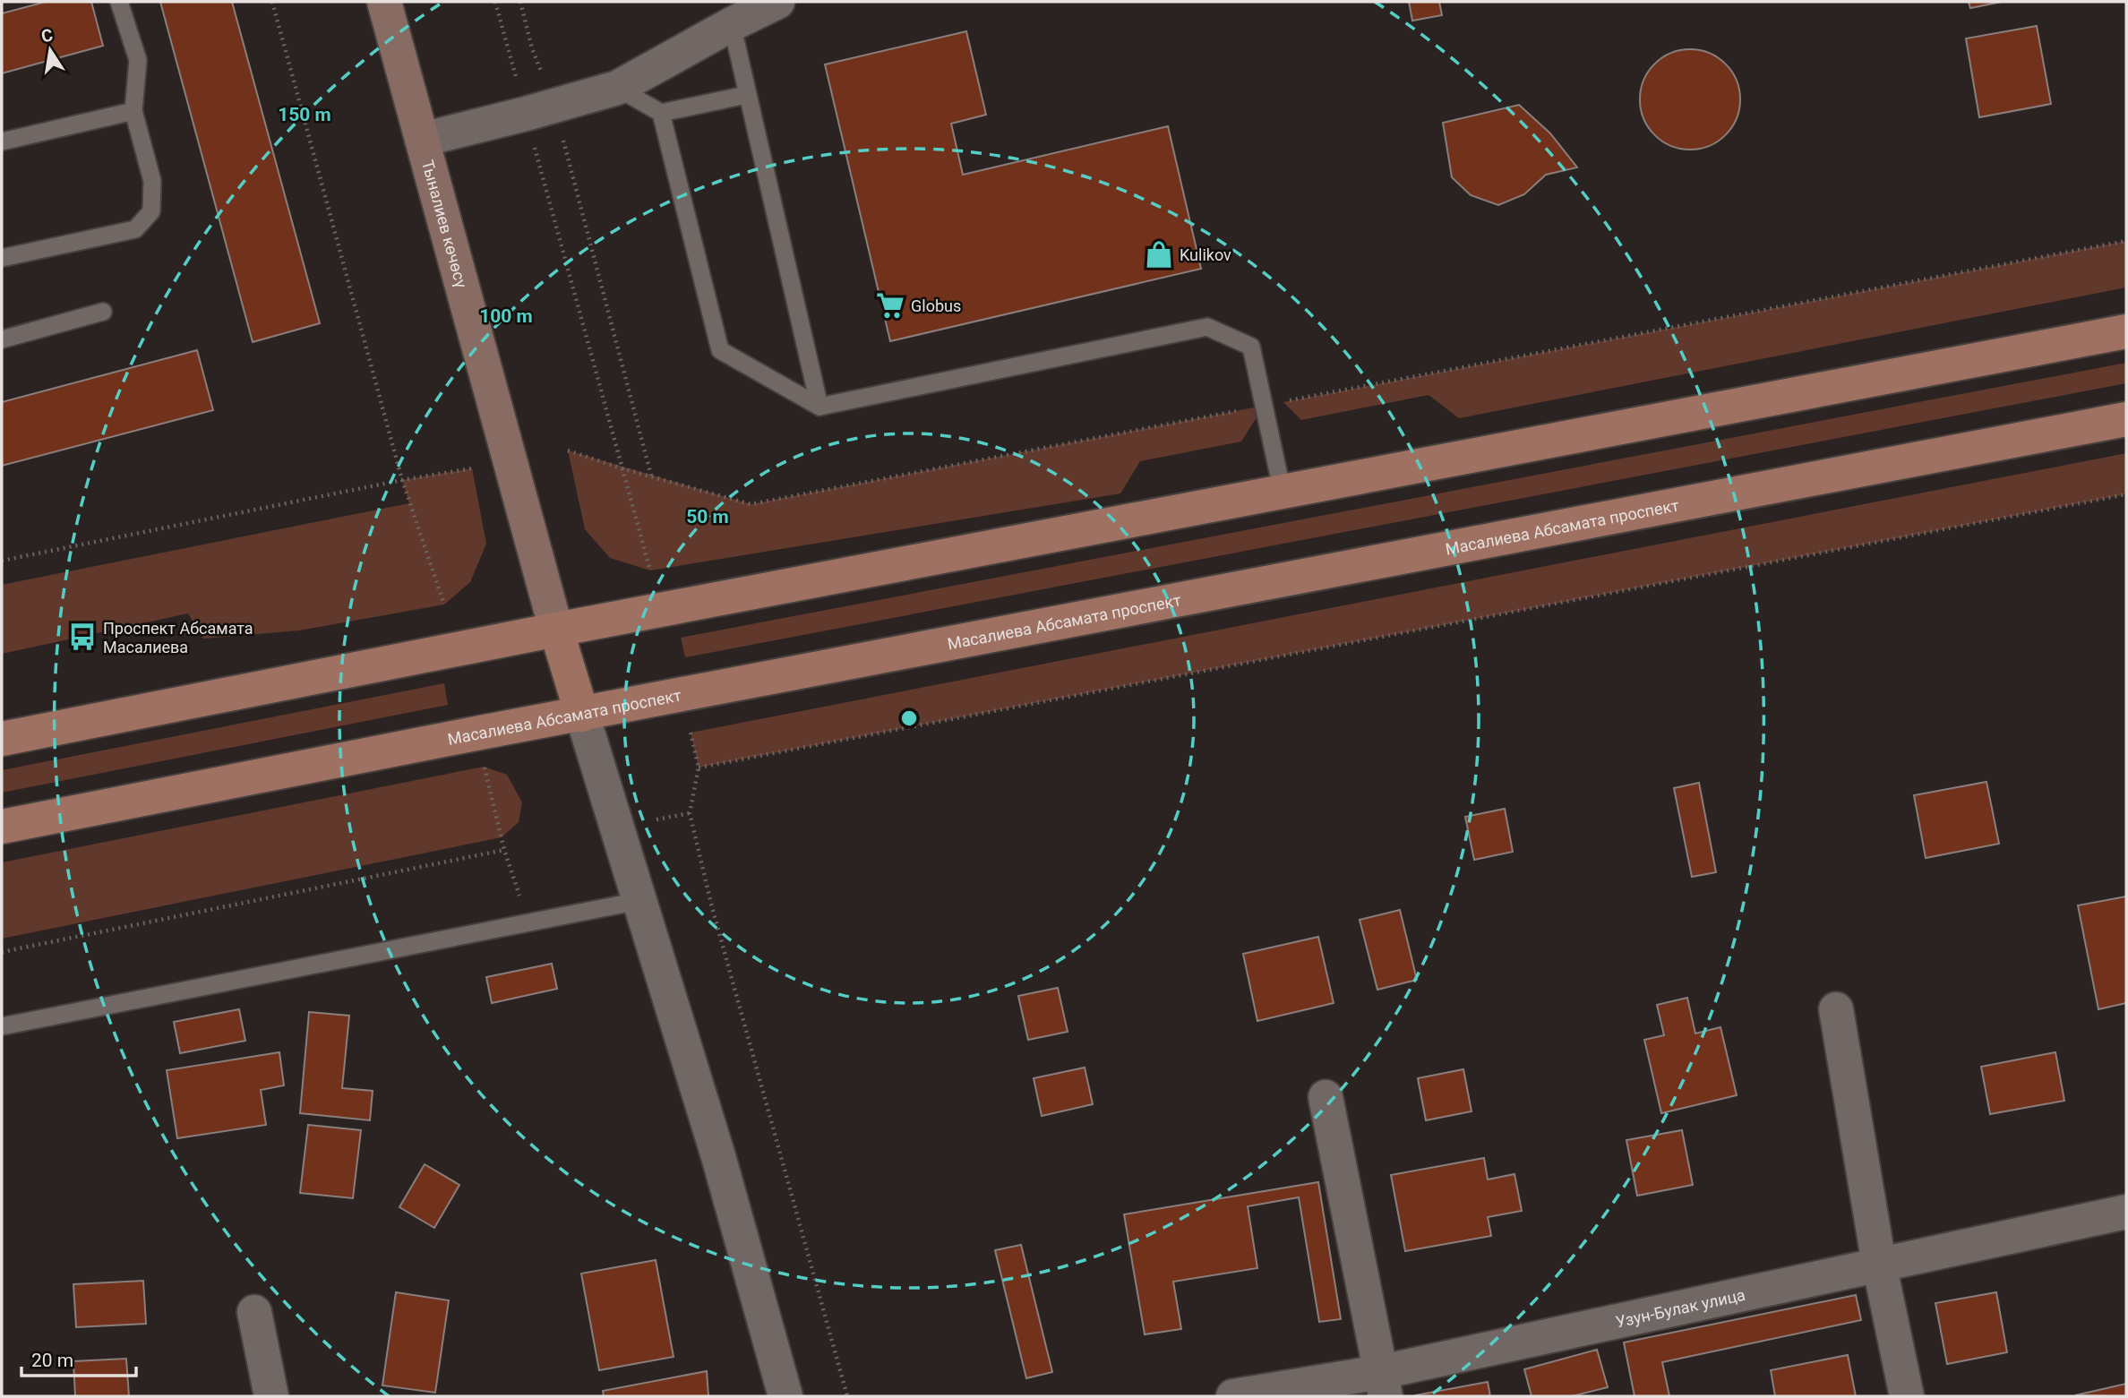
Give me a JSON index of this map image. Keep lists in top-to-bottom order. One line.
{"streets":{"main road":["Тыналиев көчөсү","Масалиева Абсамата проспект"],"street":["Узун-Булак улица"]},"places":{"shop":["Kulikov"],"supermarket":["Globus"],"bus stop":["Проспект Абсамата Масалиева"]},"scale_bar":"20 m","north":"top","rings":["150 m","100 m","50 m"]}
